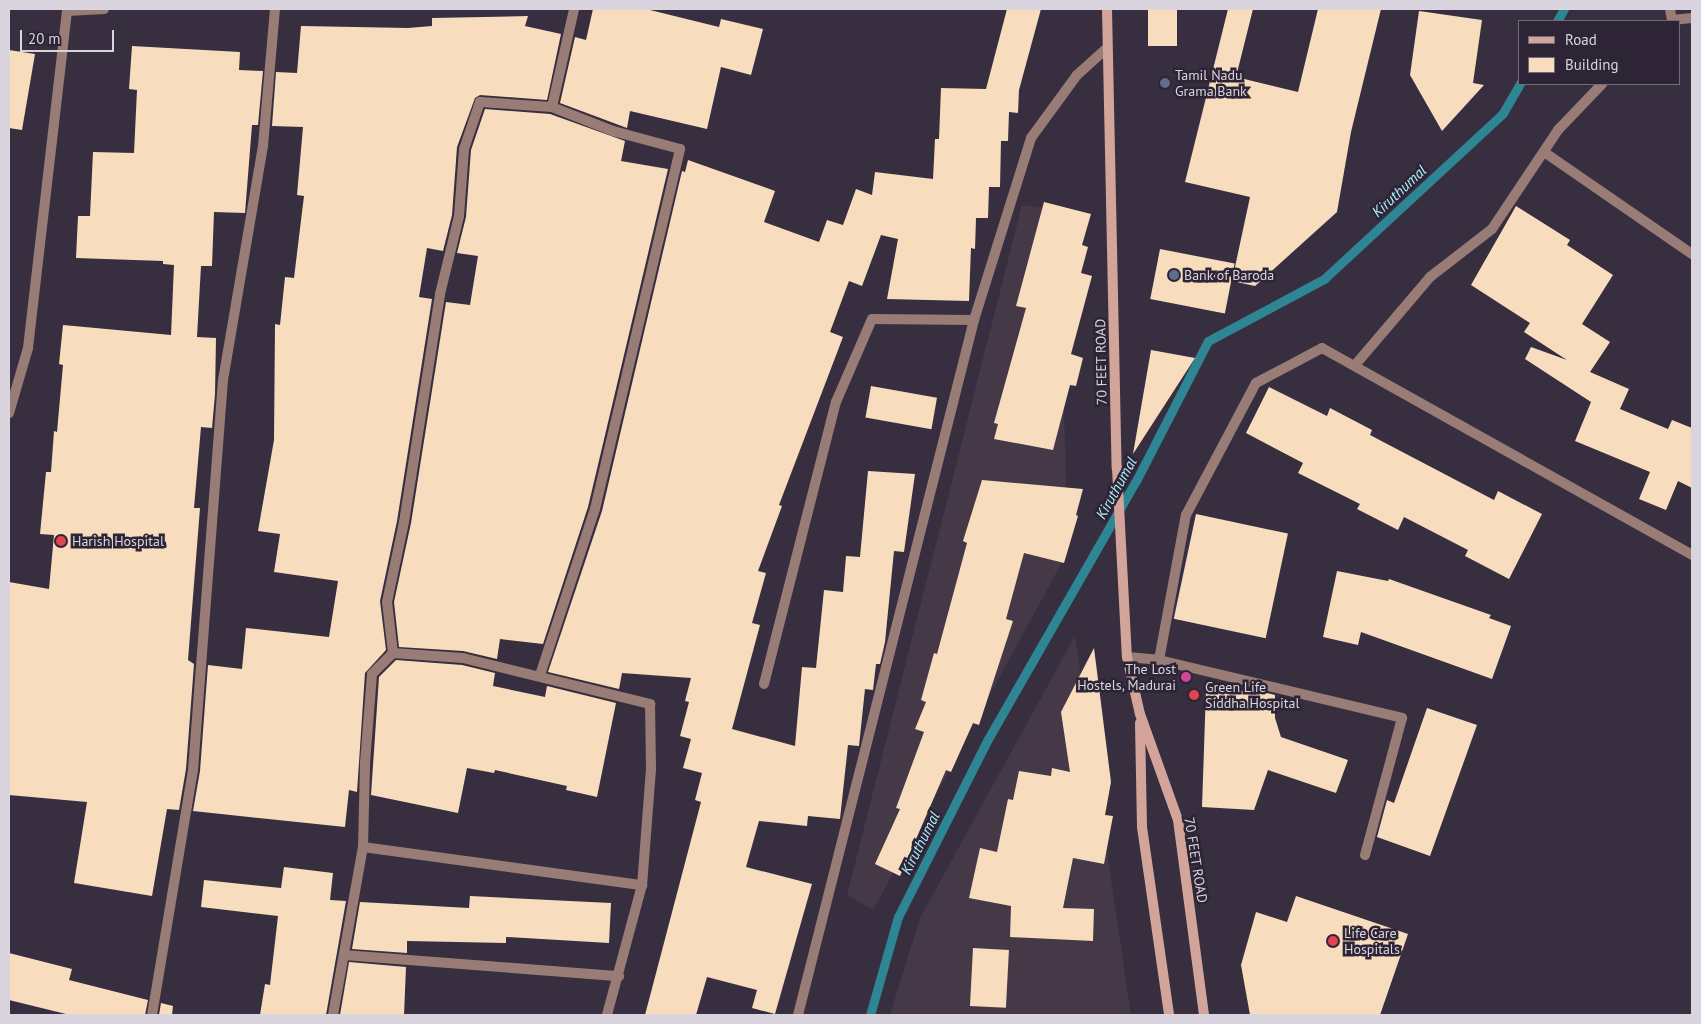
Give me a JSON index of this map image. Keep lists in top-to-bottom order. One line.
{"streets":{"main road":["70 FEET ROAD"]},"water":["Kiruthumal"],"places":["Tamil Nadu Grama Bank","Bank of Baroda","Harish Hospital","The Lost Hostels, Madurai","Green Life Siddha Hospital","Life Care Hospitals"],"legend":["Road","Building"],"scale_bar":"20 m"}
